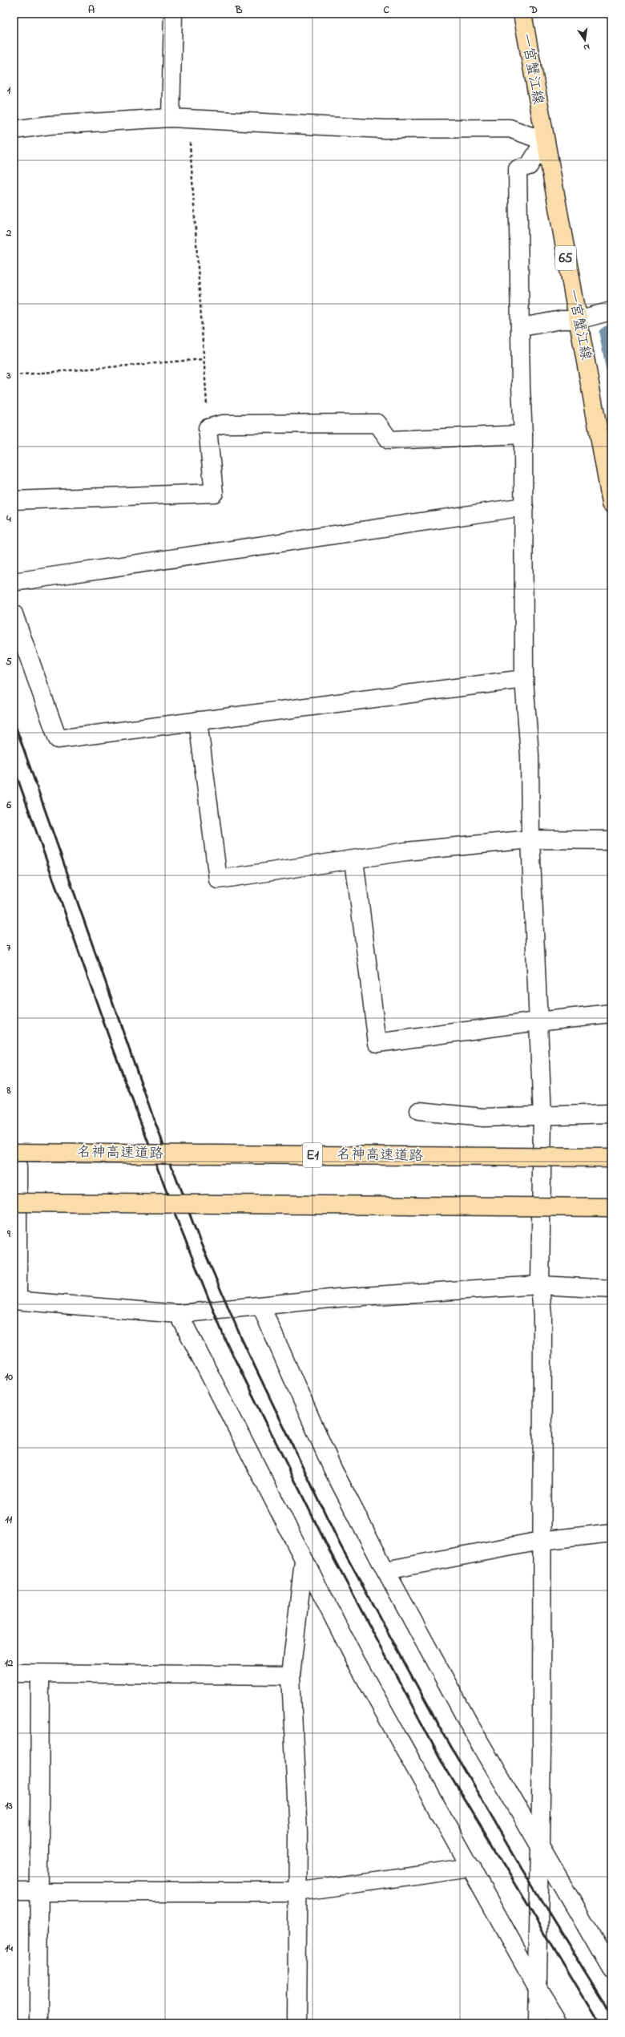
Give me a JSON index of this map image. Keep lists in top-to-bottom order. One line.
{"streets":{"main road":["一宮蟹江線","65","名神高速道路","E1"]},"north":"bottom","grid":{"columns":["A","B","C","D"],"rows":["1","2","3","4","5","6","7","8","9","10","11","12","13","14"]}}
